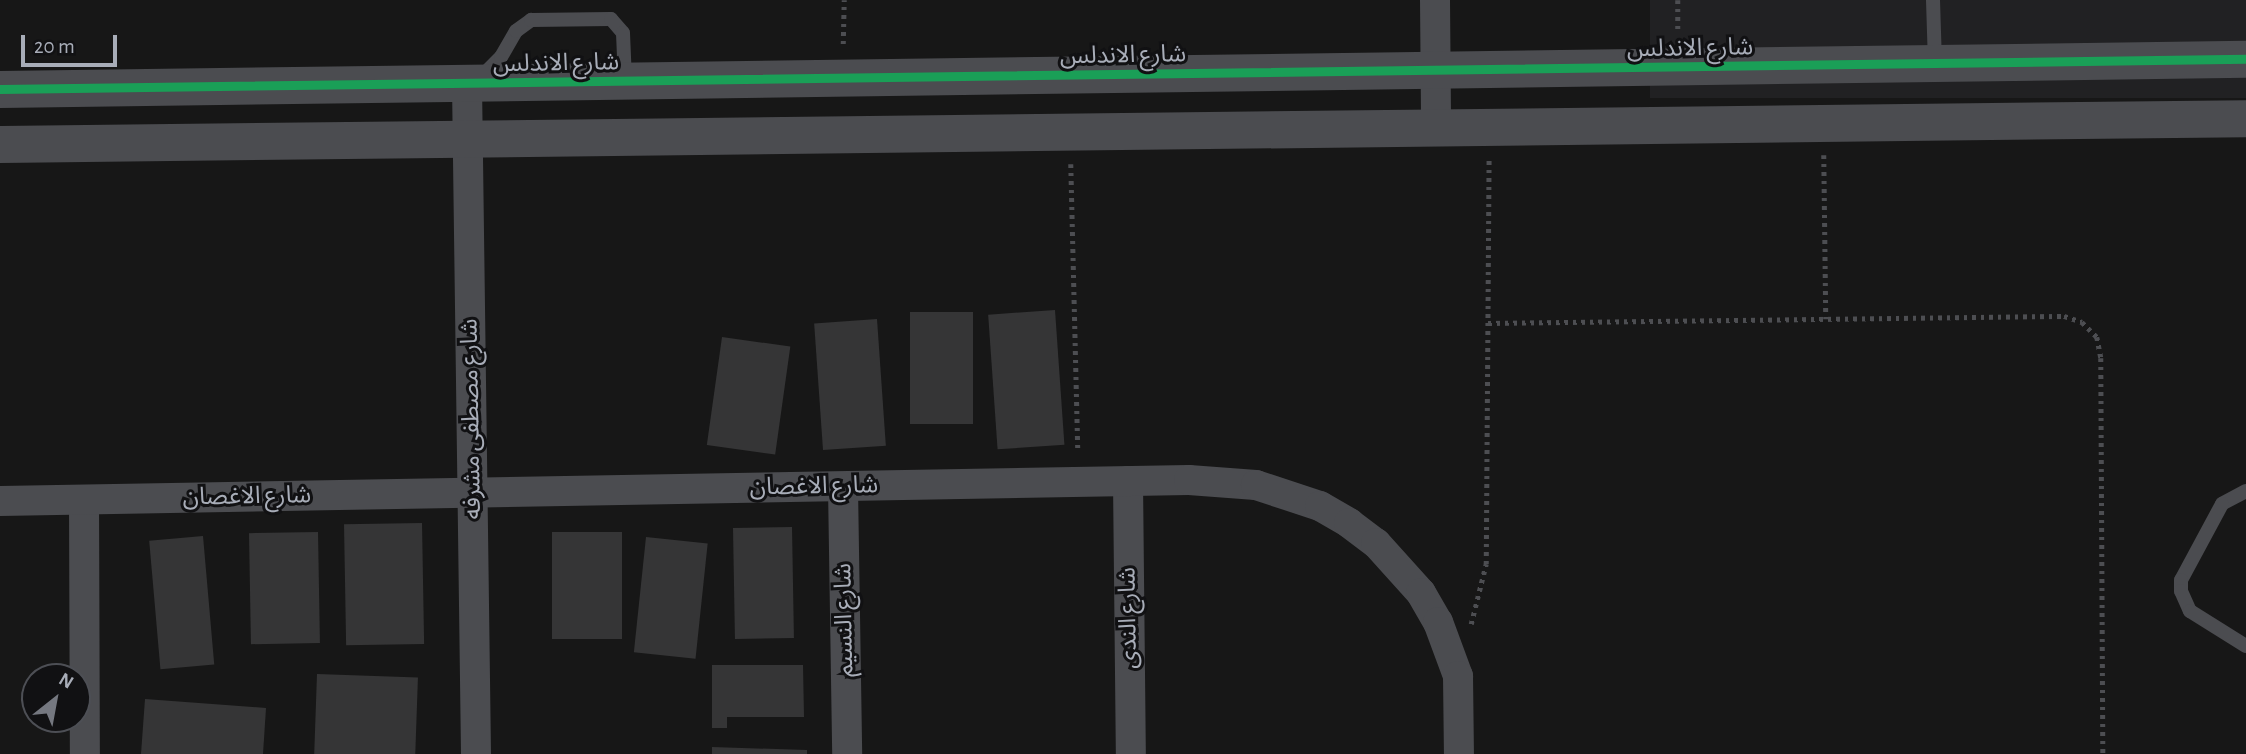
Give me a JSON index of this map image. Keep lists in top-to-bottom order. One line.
{"streets":{"street":["شارع الاندلس","شارع مصطفى مشرفه","شارع الاغصان","شارع الندى","شارع النسيم"]},"crossings":[["شارع الاندلس","شارع مصطفى مشرفه"],["شارع مصطفى مشرفه","شارع الاغصان"],["شارع الاغصان","شارع الندى"],["شارع الاغصان","شارع النسيم"]],"scale_bar":"20 m","north":"top right"}
